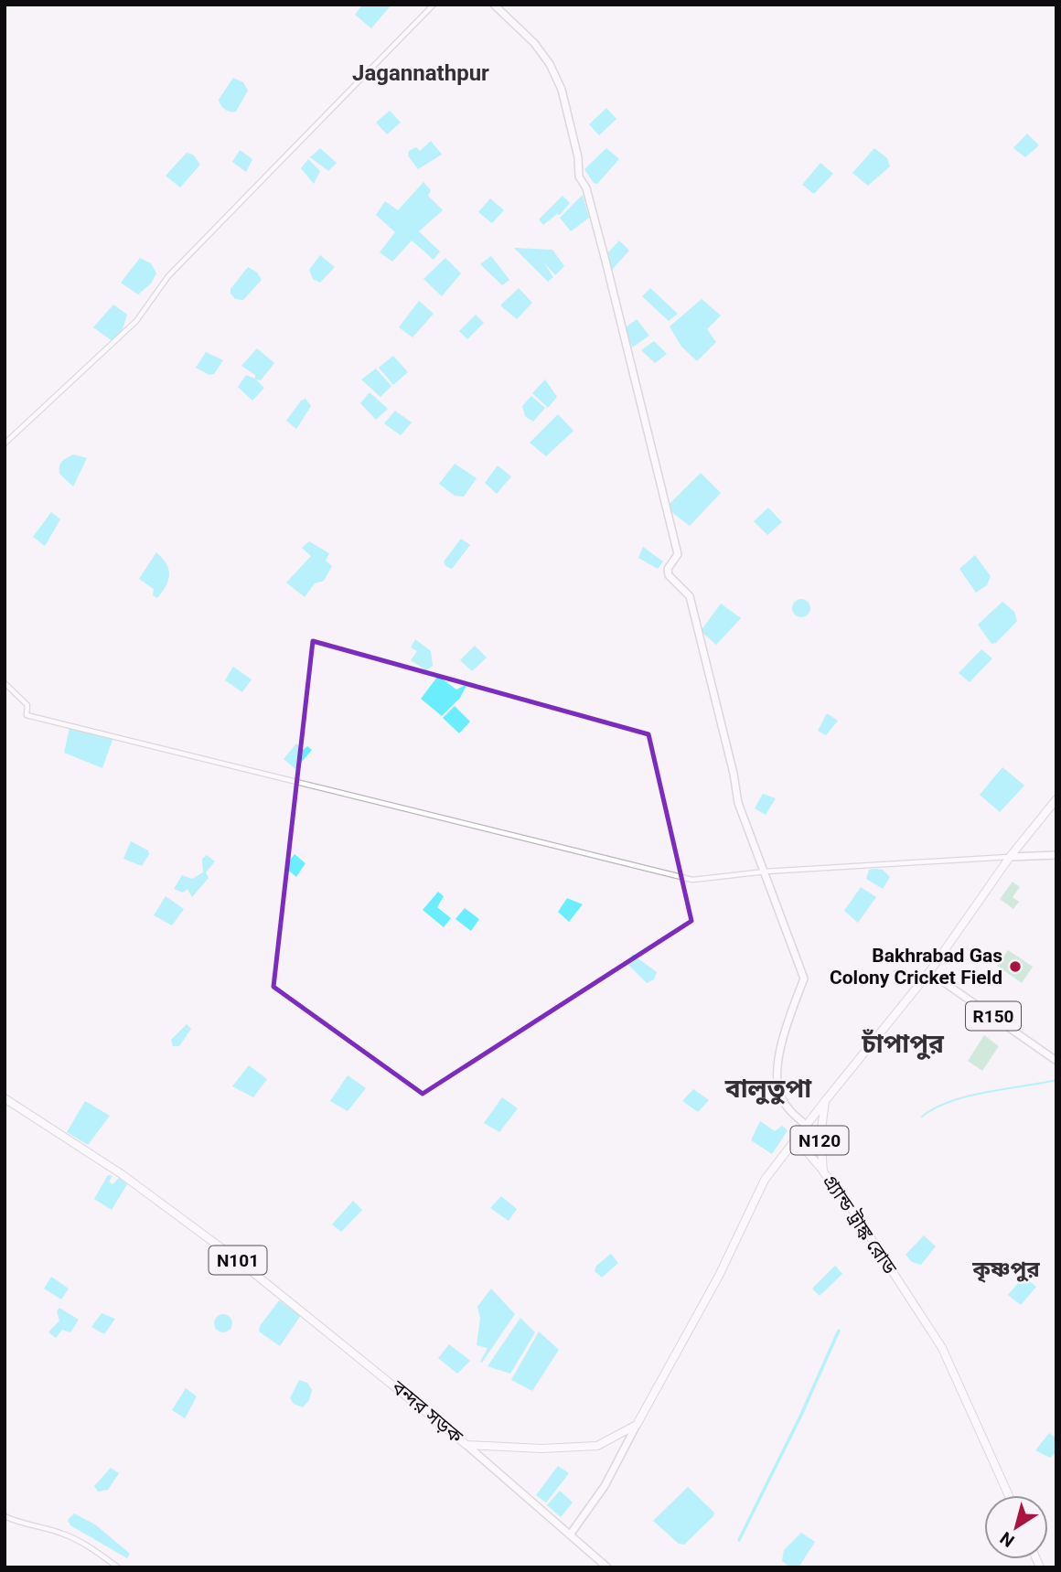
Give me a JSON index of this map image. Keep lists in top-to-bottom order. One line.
{"streets":{"highway":["N120","গ্র্যান্ড ট্রাঙ্ক রোড","N101","বন্দর সড়ক"],"main road":["R150"]},"crossings":[["R150","N120"],["N120","গ্র্যান্ড ট্রাঙ্ক রোড"]],"districts":["Jagannathpur","চাঁপাপুর","বালুতুপা","কৃষ্ণপুর"],"places":["Bakhrabad Gas Colony Cricket Field"],"north":"bottom left"}
